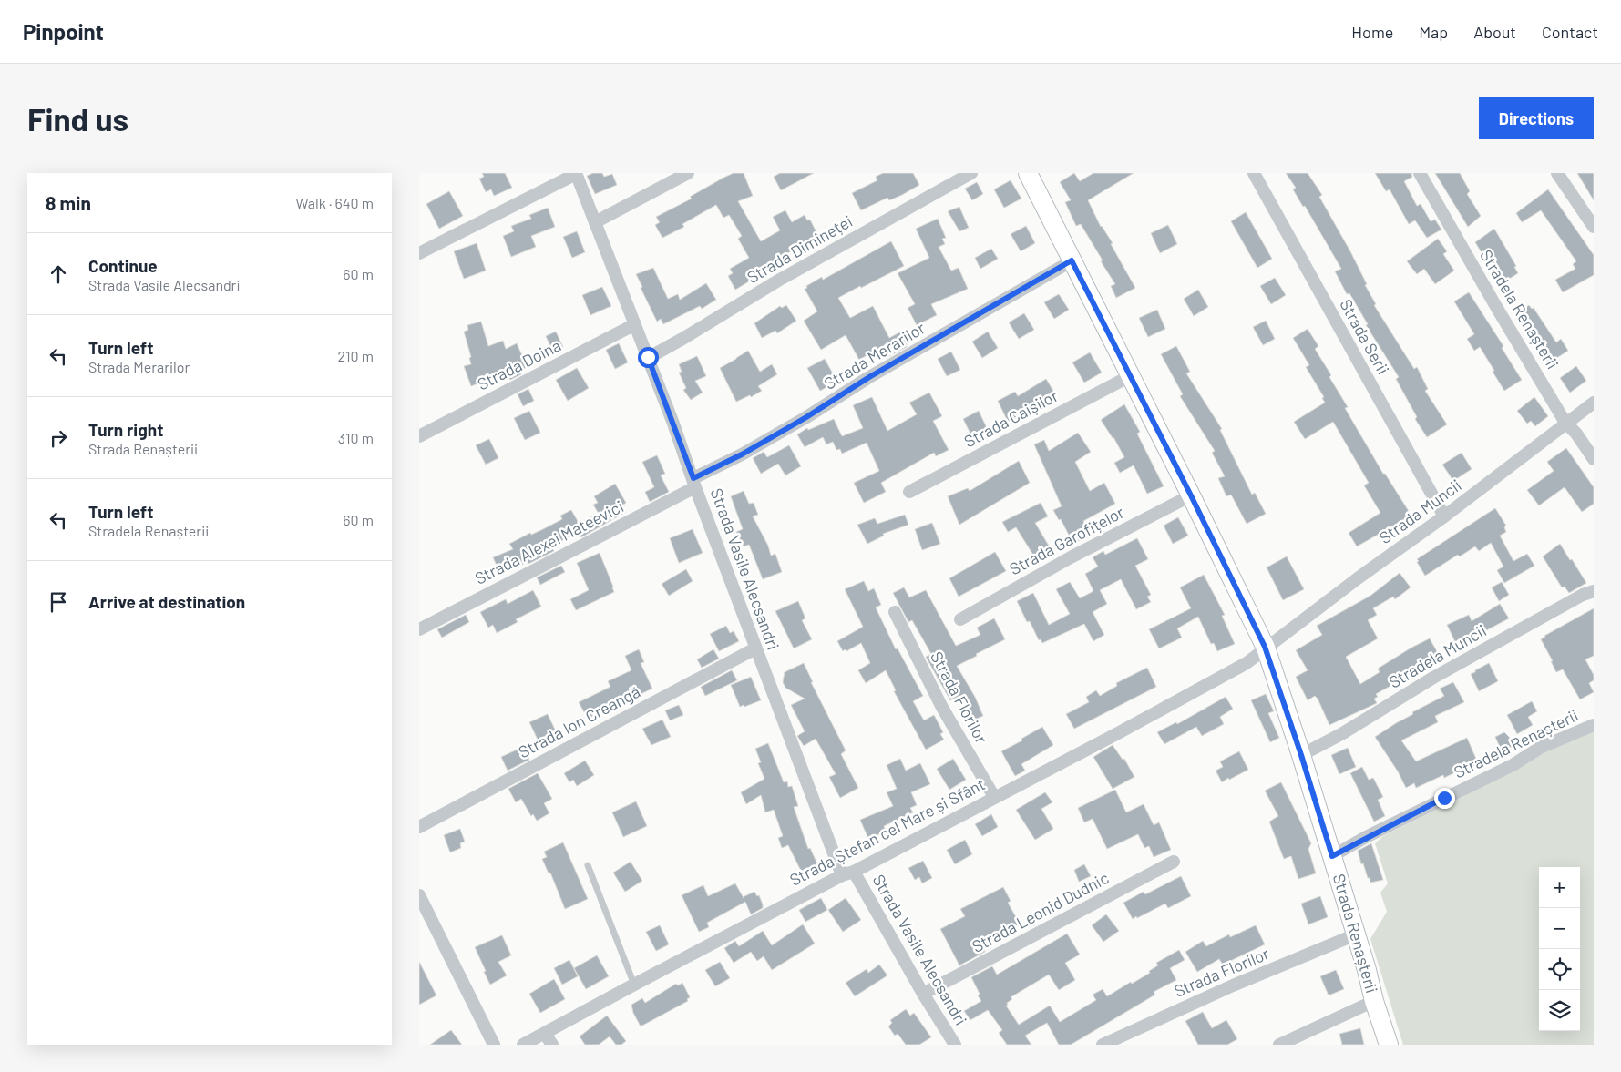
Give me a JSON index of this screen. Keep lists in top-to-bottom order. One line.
{"streets":{"street":["Strada Dimineței","Stradela Renașterii","Strada Serii","Strada Merarilor","Strada Doina","Strada Caișilor","Strada Muncii","Strada Garofițelor","Strada Alexei Mateevici","Strada Vasile Alecsandri","Stradela Muncii","Strada Florilor","Strada Ion Creangă","Strada Ștefan cel Mare și Sfânt","Strada Leonid Dudnic","Strada Renașterii"]},"crossings":[["Strada Dimineței","Strada Vasile Alecsandri"],["Stradela Renașterii","Strada Muncii"],["Stradela Renașterii","Strada Renașterii"],["Strada Serii","Strada Muncii"],["Strada Merarilor","Strada Alexei Mateevici"],["Strada Merarilor","Strada Vasile Alecsandri"],["Strada Merarilor","Strada Renașterii"],["Strada Doina","Strada Vasile Alecsandri"],["Strada Caișilor","Strada Renașterii"],["Strada Muncii","Strada Ștefan cel Mare și Sfânt"],["Strada Muncii","Strada Renașterii"],["Strada Garofițelor","Strada Renașterii"],["Strada Alexei Mateevici","Strada Vasile Alecsandri"],["Strada Vasile Alecsandri","Strada Ion Creangă"],["Strada Vasile Alecsandri","Strada Ștefan cel Mare și Sfânt"],["Strada Vasile Alecsandri","Strada Leonid Dudnic"],["Stradela Muncii","Strada Renașterii"],["Strada Florilor","Strada Ștefan cel Mare și Sfânt"],["Strada Florilor","Strada Renașterii"],["Strada Ștefan cel Mare și Sfânt","Strada Renașterii"]],"page":{"header":"Pinpoint","nav":["Home","Map","About","Contact"],"buttons":"Directions","title":"Find us","heading":["8 min","Walk · 640 m"],"list":[["Continue","Strada Vasile Alecsandri","60 m"],["Turn left","Strada Merarilor","210 m"],["Turn right","Strada Renașterii","310 m"],["Turn left","Stradela Renașterii","60 m"],"Arrive at destination"],"map_buttons":["+","−"]}}
